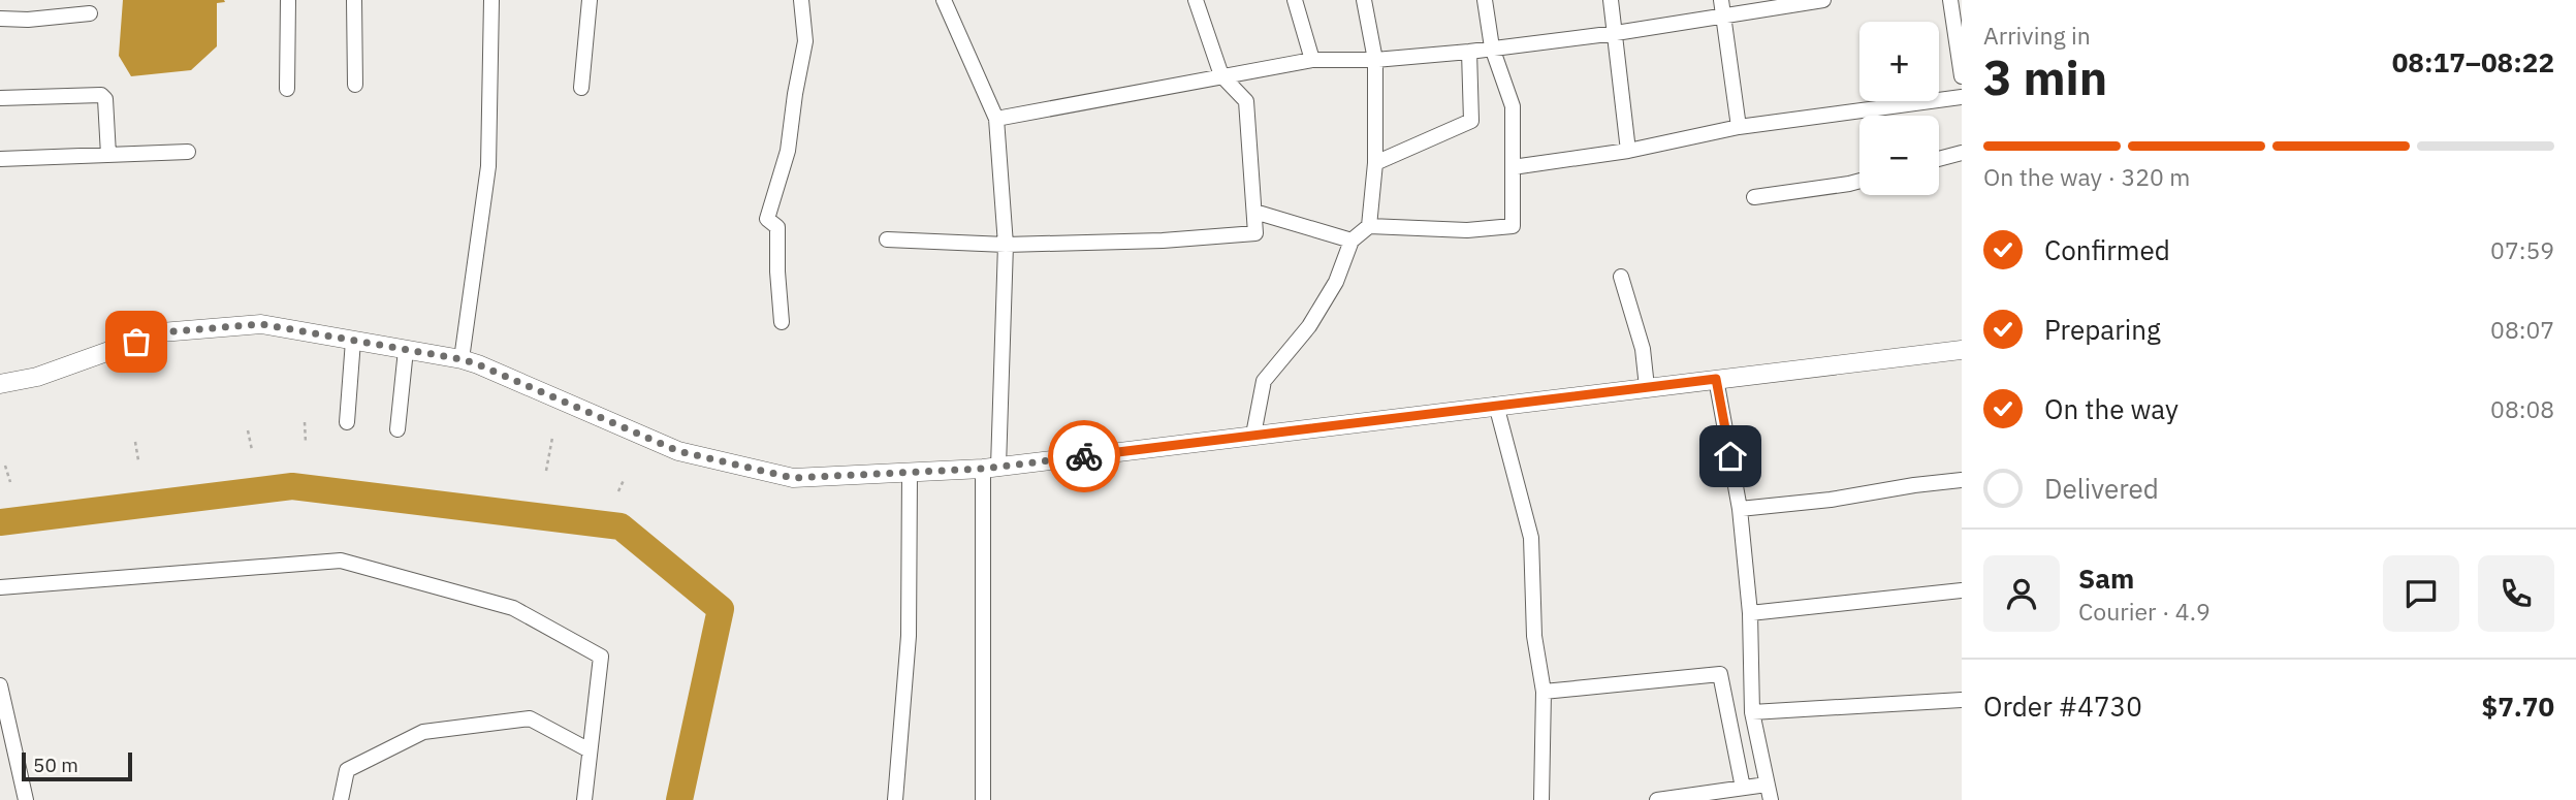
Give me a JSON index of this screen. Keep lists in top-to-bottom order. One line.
{"scale_bar":"50 m","page":{"heading":["3 min","Arriving in","08:17–08:22"],"panel":["Sam","Courier · 4.9","Order #4730","$7.70"],"map_buttons":["+","−"],"bar":"On the way · 320 m","list":[["Confirmed","07:59"],["Preparing","08:07"],["On the way","08:08"],"Delivered"],"scale":"50 m"}}
